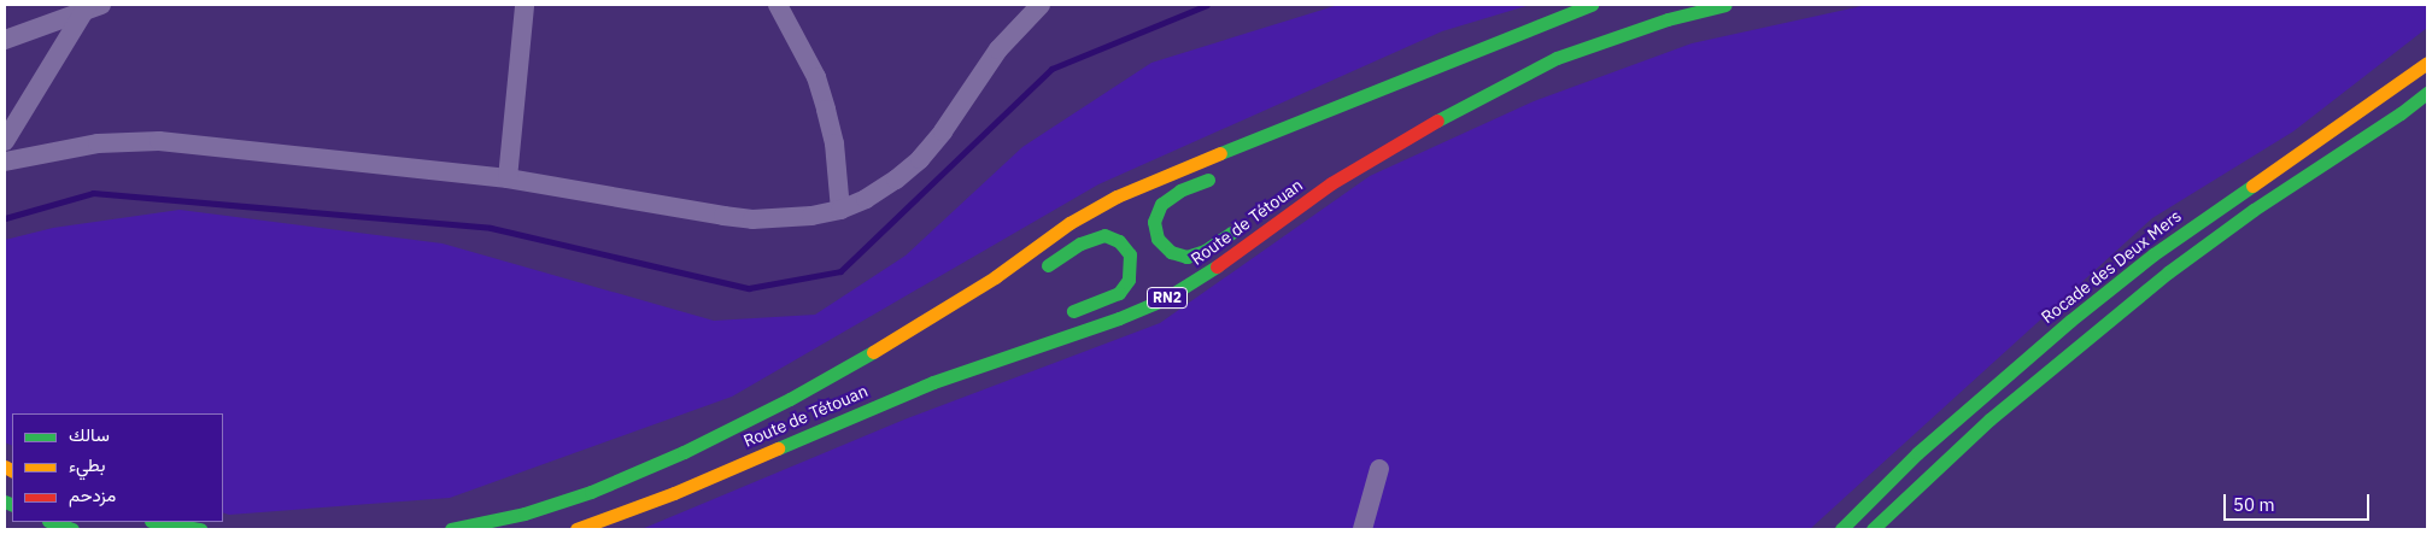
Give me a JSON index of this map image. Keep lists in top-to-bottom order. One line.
{"streets":{"highway":["Route de Tétouan","Rocade des Deux Mers","RN2"]},"legend":["سالك","بطيء","مزدحم"],"scale_bar":"50 m"}
